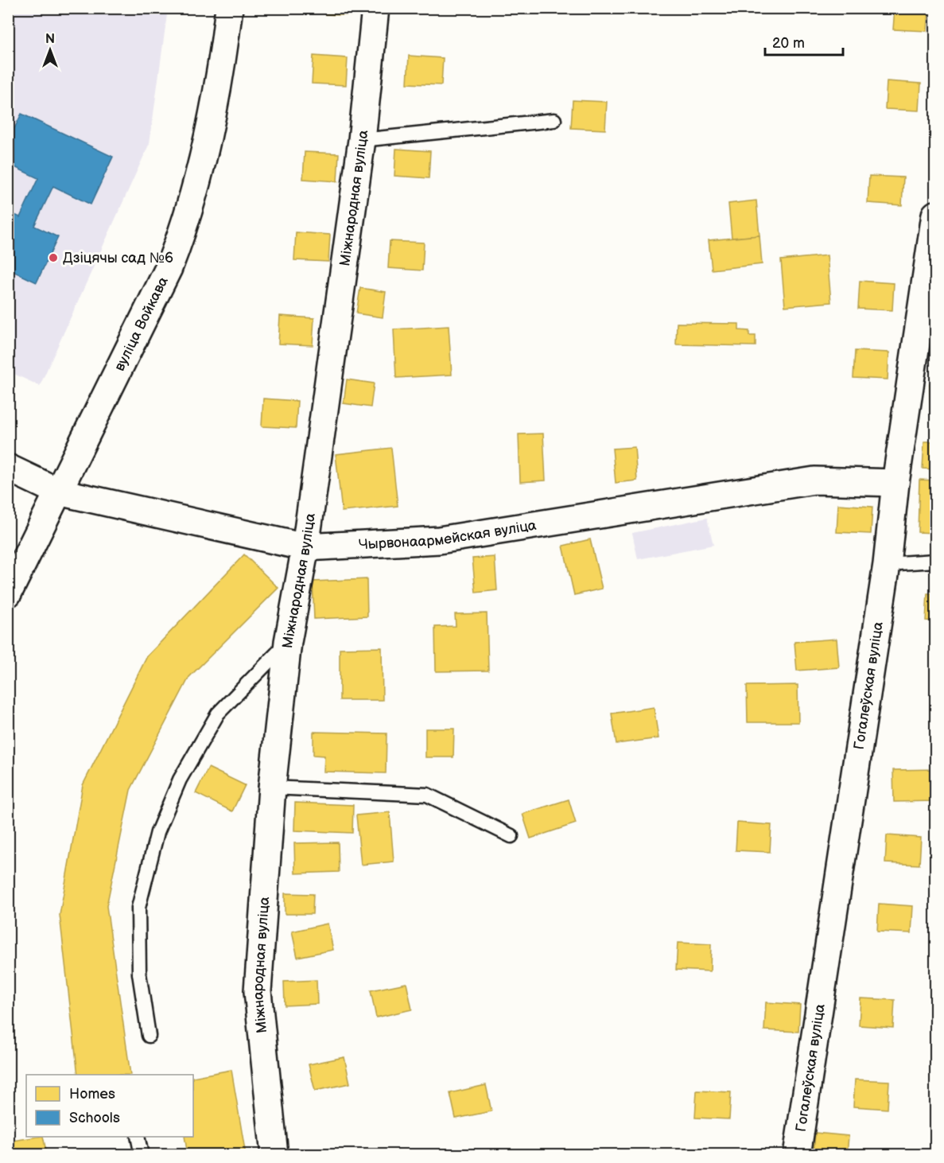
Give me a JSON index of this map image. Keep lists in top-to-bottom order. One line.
{"streets":{"street":["Міжнародная вуліца","вуліца Войкава","Чырвонаармейская вуліца","Гогалеўская вуліца"]},"crossings":[["Міжнародная вуліца","Чырвонаармейская вуліца"],["вуліца Войкава","Чырвонаармейская вуліца"],["Чырвонаармейская вуліца","Гогалеўская вуліца"]],"places":["Дзіцячы сад №6"],"legend":["Homes","Schools"],"scale_bar":"20 m","north":"top"}
